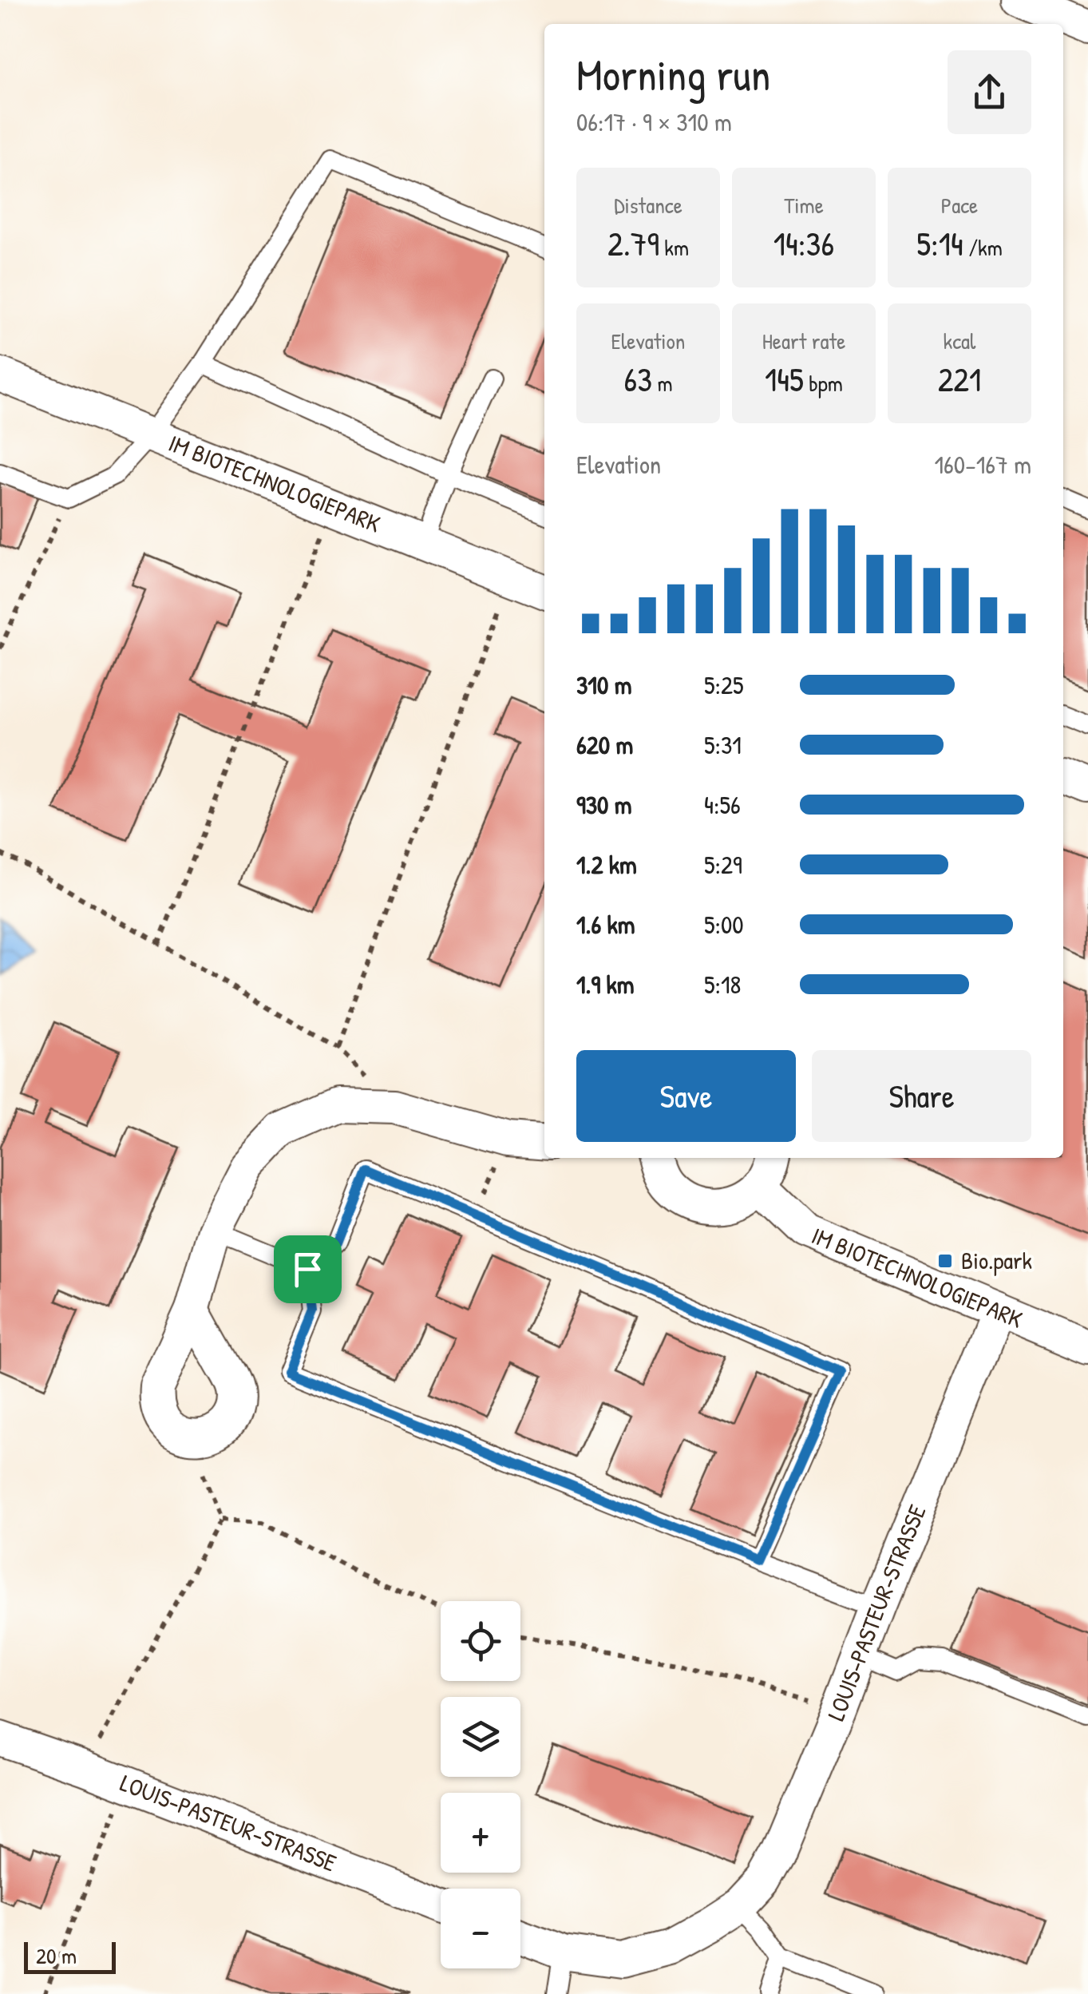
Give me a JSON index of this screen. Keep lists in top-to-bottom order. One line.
{"streets":{"street":["IM BIOTECHNOLOGIEPARK","LOUIS-PASTEUR-STRASSE"]},"crossings":[["IM BIOTECHNOLOGIEPARK","LOUIS-PASTEUR-STRASSE"]],"places":{"transit":["Bio.park"]},"scale_bar":"20 m","page":{"heading":["Morning run","06:17 · 9 × 310 m"],"stats":[["Distance","2.79 km"],["Time","14:36"],["Pace","5:14 /km"],["Elevation","63 m"],["Heart rate","145 bpm"],["kcal","221"]],"chart":["Elevation","160–167 m"],"list":[{"name":"310 m","note":"5:25"},{"name":"620 m","note":"5:31"},{"name":"930 m","note":"4:56"},{"name":"1.2 km","note":"5:29"},{"name":"1.6 km","note":"5:00"},{"name":"1.9 km","note":"5:18"}],"buttons":["Save","Share"],"map_buttons":["+","−"],"scale":"20 m"}}
